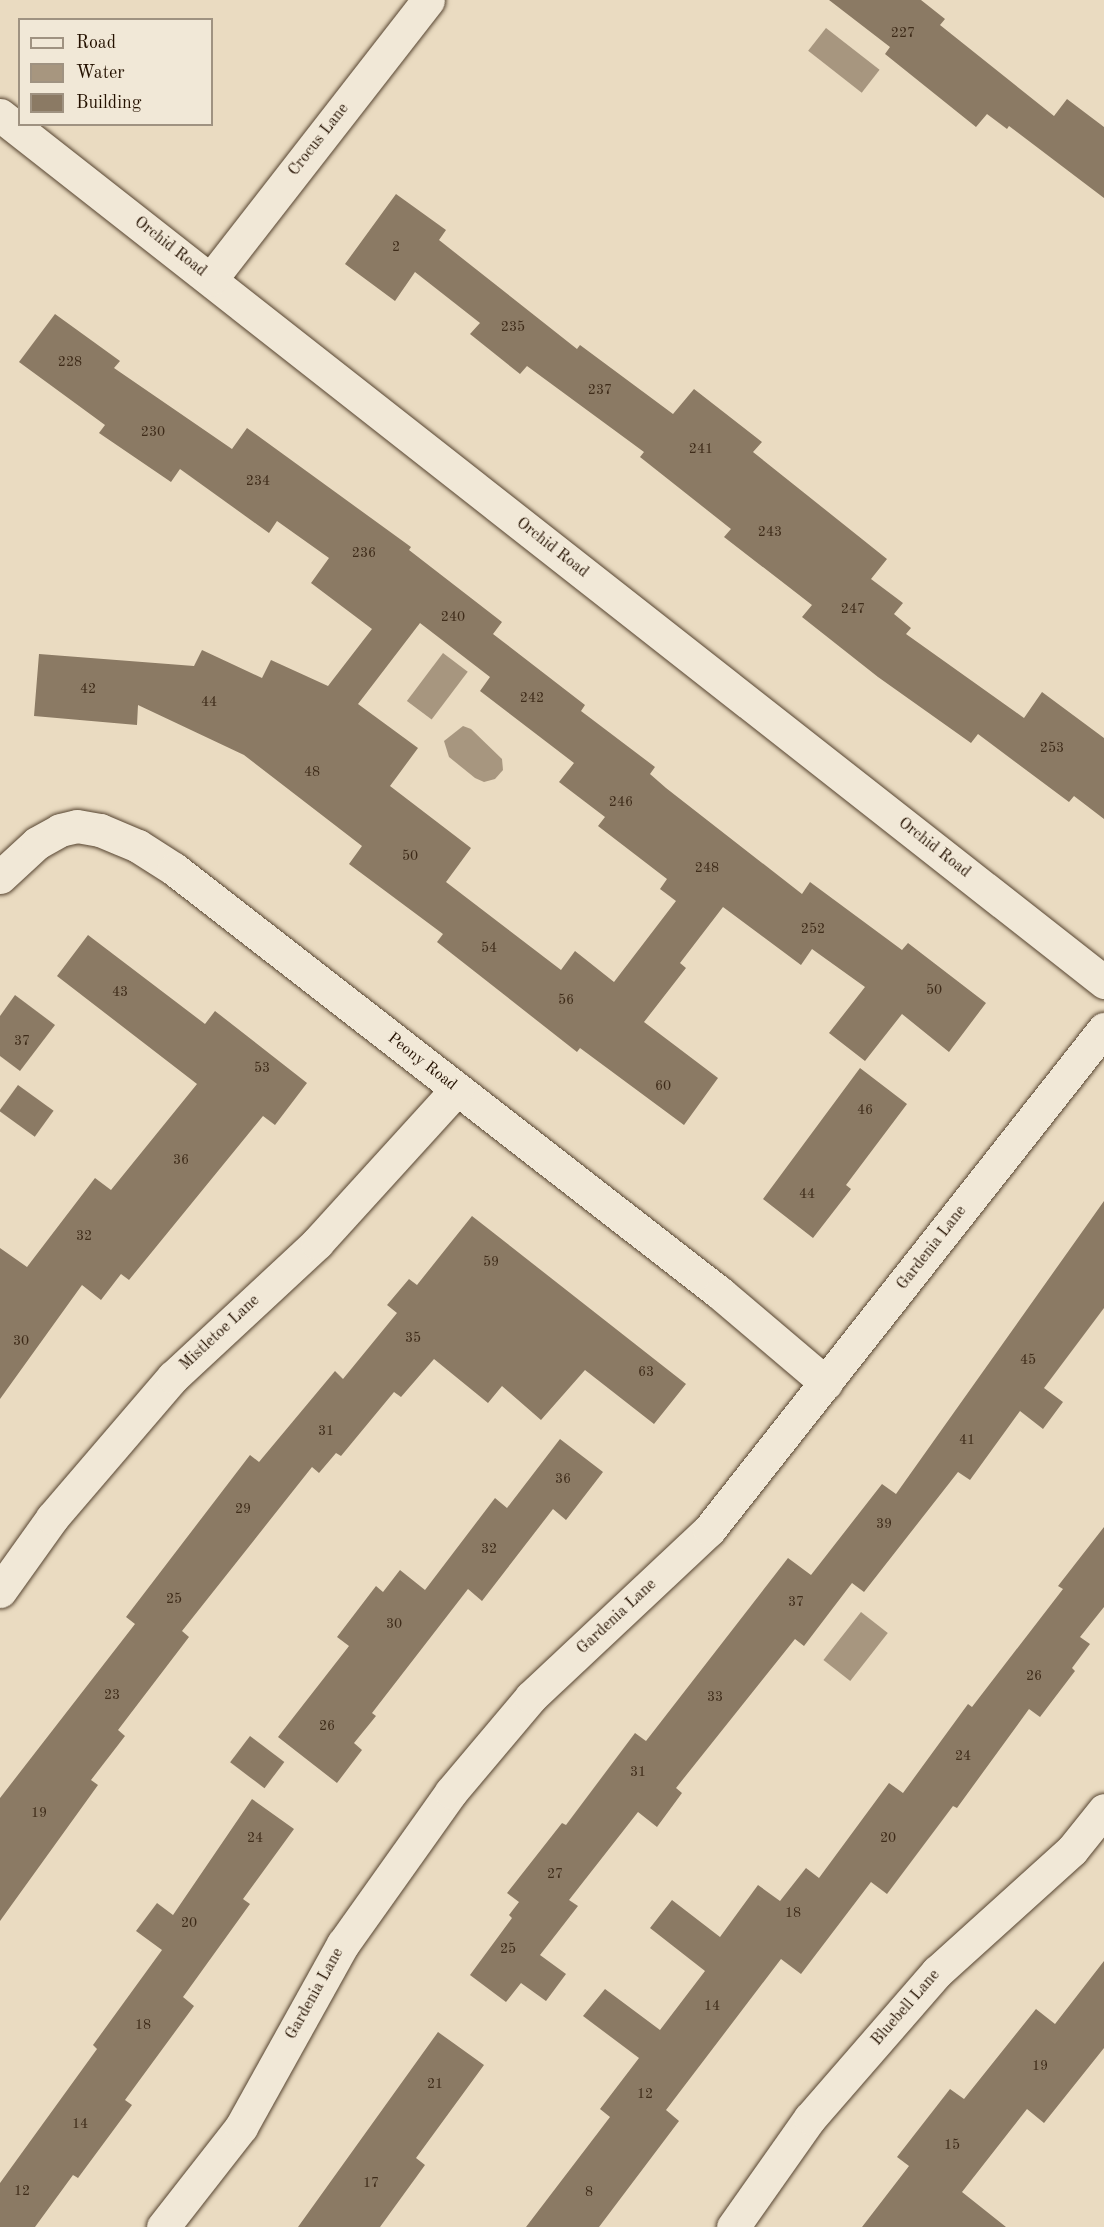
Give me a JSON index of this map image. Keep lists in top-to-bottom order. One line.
{"streets":{"street":["Crocus Lane","Orchid Road","Peony Road","Gardenia Lane","Mistletoe Lane","Bluebell Lane"]},"crossings":[["Crocus Lane","Orchid Road"],["Peony Road","Gardenia Lane"],["Peony Road","Mistletoe Lane"]],"house_numbers":["227","2","235","228","237","230","241","234","243","236","247","240","42","242","44","253","48","246","50","248","252","54","50","43","56","37","53","60","46","36","44","32","59","35","30","45","63","31","41","36","29","39","32","25","37","30","26","23","33","26","24","31","19","24","20","27","18","20","25","14","18","19","21","12","14","15","17","12","8"],"legend":["Road","Water","Building"]}
